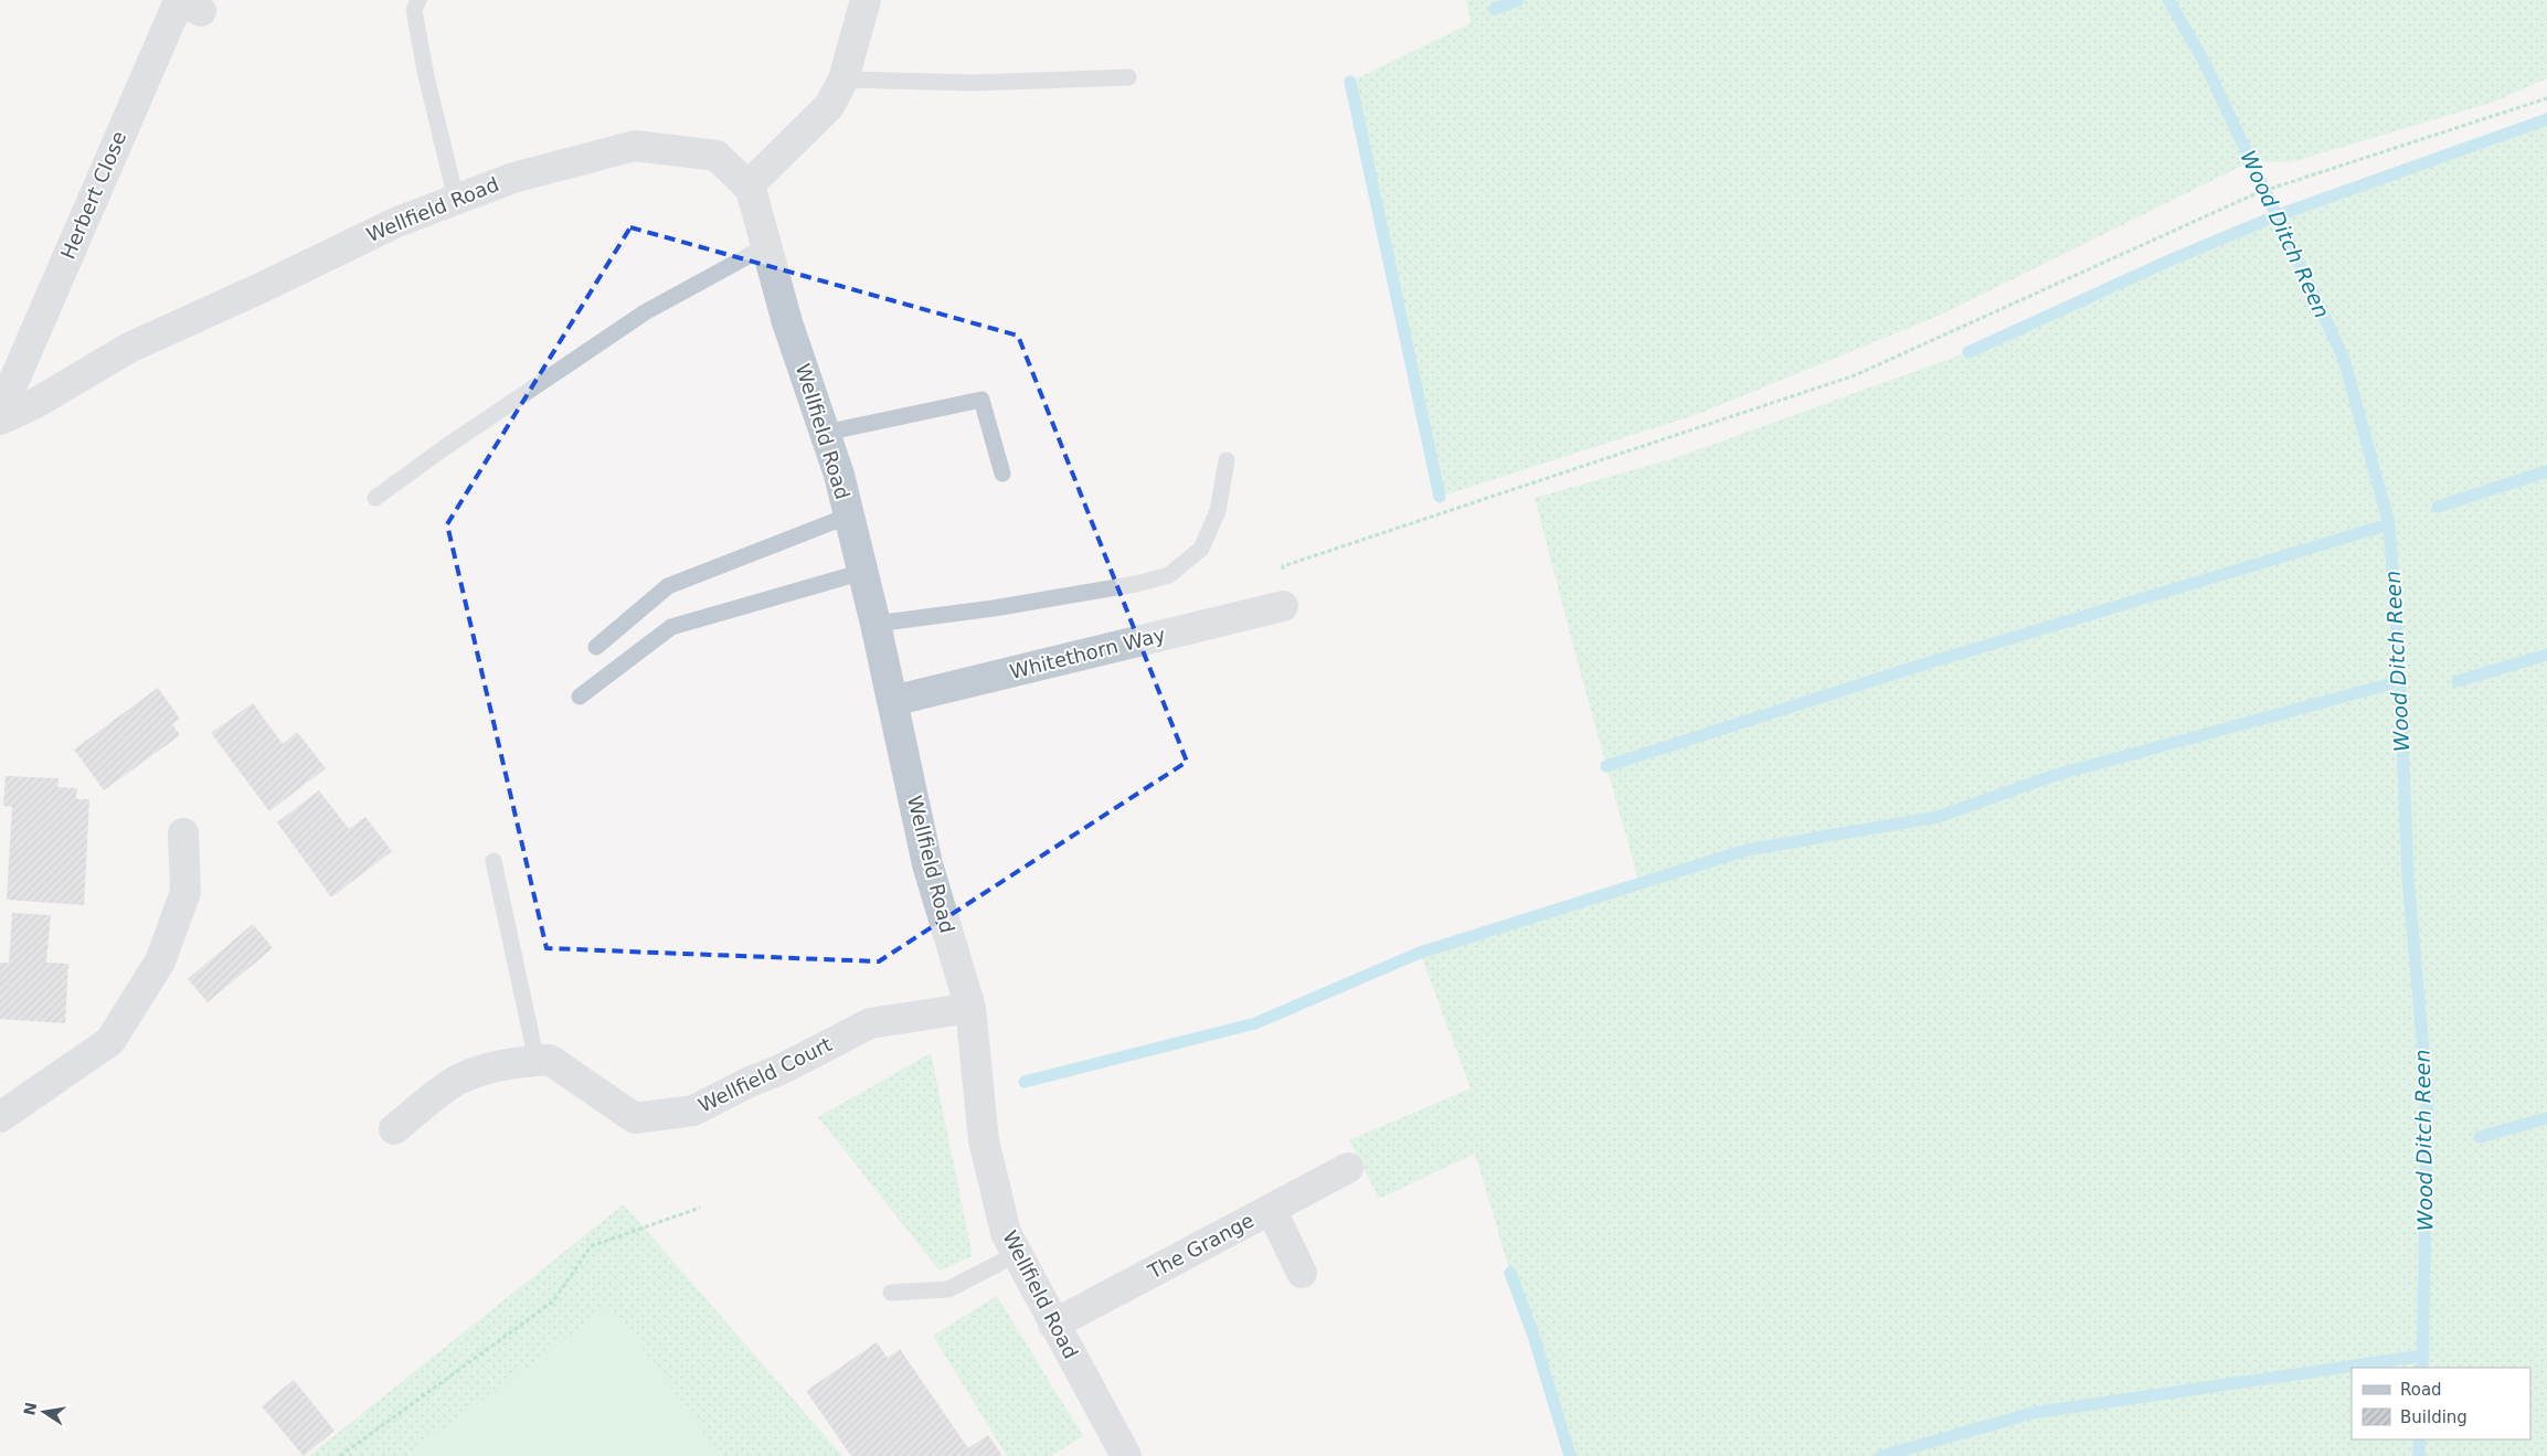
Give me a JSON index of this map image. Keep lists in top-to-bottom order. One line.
{"streets":{"street":["Herbert Close","Wellfield Road","Whitethorn Way","Wellfield Court","The Grange"]},"crossings":[["Wellfield Road","Whitethorn Way"],["Wellfield Road","Wellfield Court"],["Wellfield Road","The Grange"]],"water":["Wood Ditch Reen"],"legend":["Road","Building"],"north":"left"}
